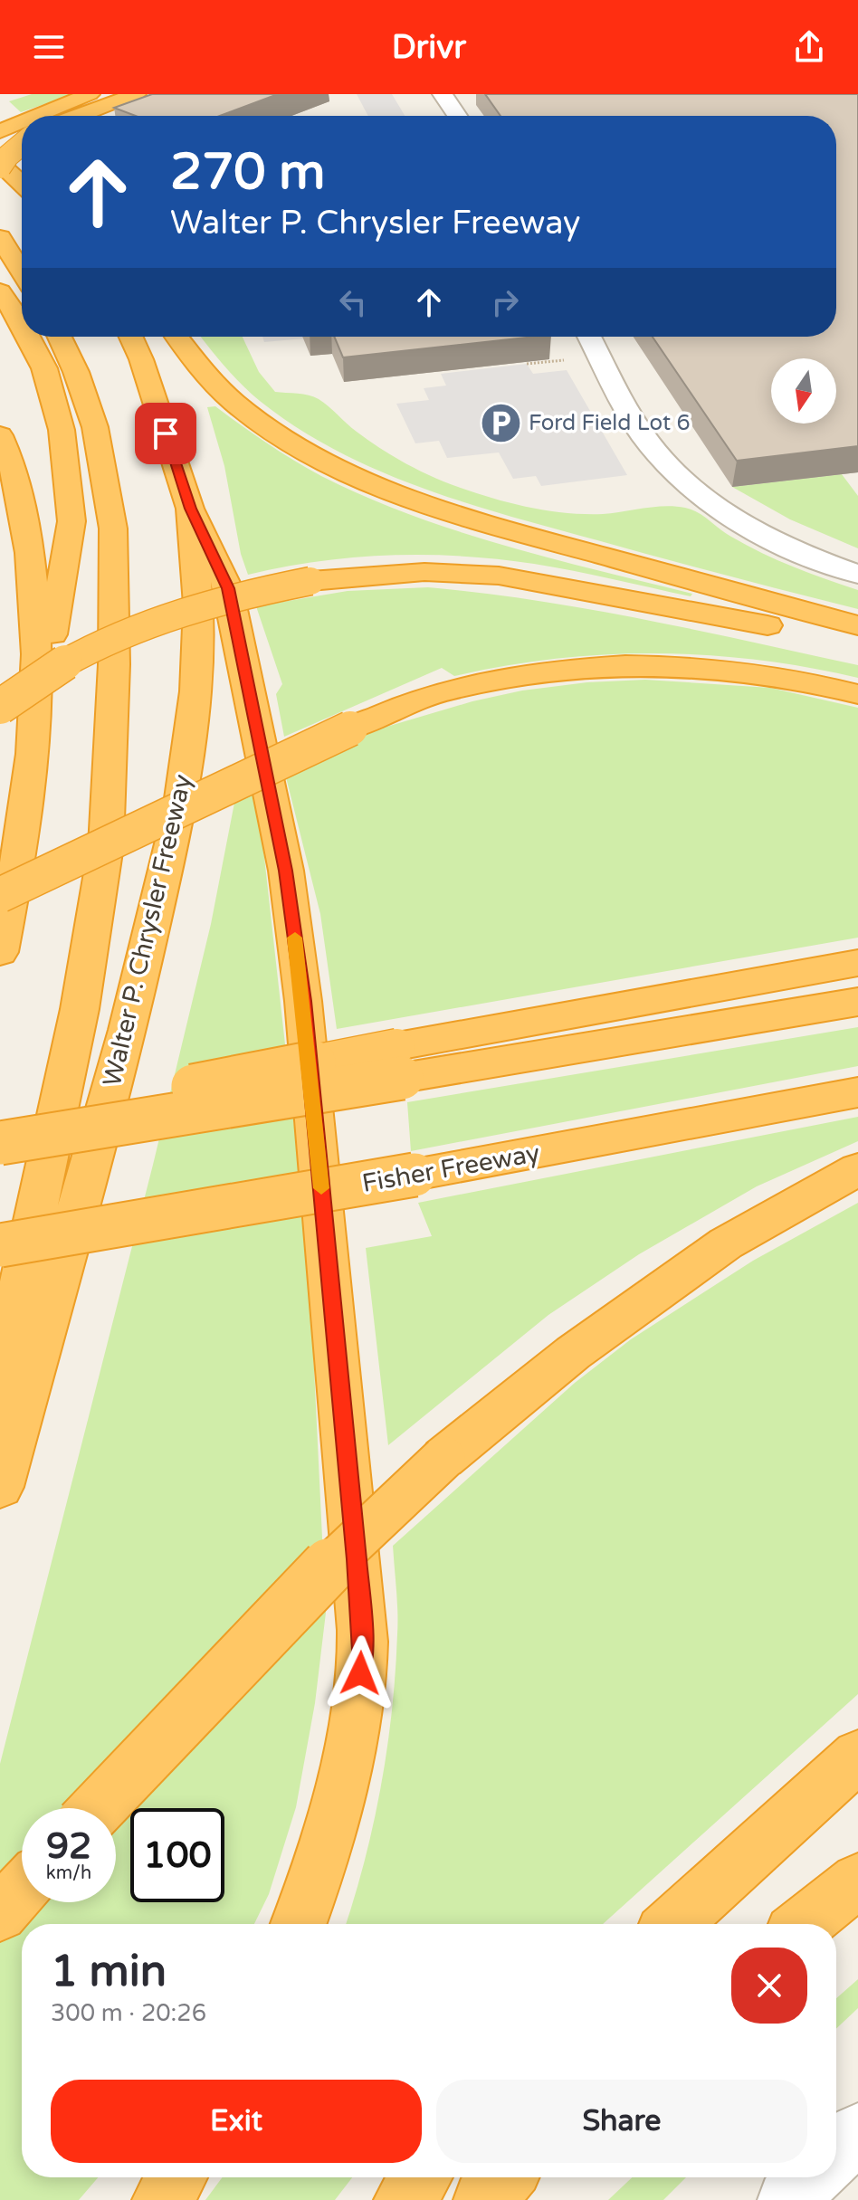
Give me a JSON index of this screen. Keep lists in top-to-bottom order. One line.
{"streets":{"highway":["Walter P. Chrysler Freeway","Fisher Freeway"]},"places":{"parking":["Ford Field Lot 6"]},"north":"bottom","page":{"header":"Drivr","turn":["270 m","Walter P. Chrysler Freeway"],"speed":"92 km/h","limit":"100","heading":["1 min","300 m · 20:26"],"buttons":["Exit","Share"]}}
